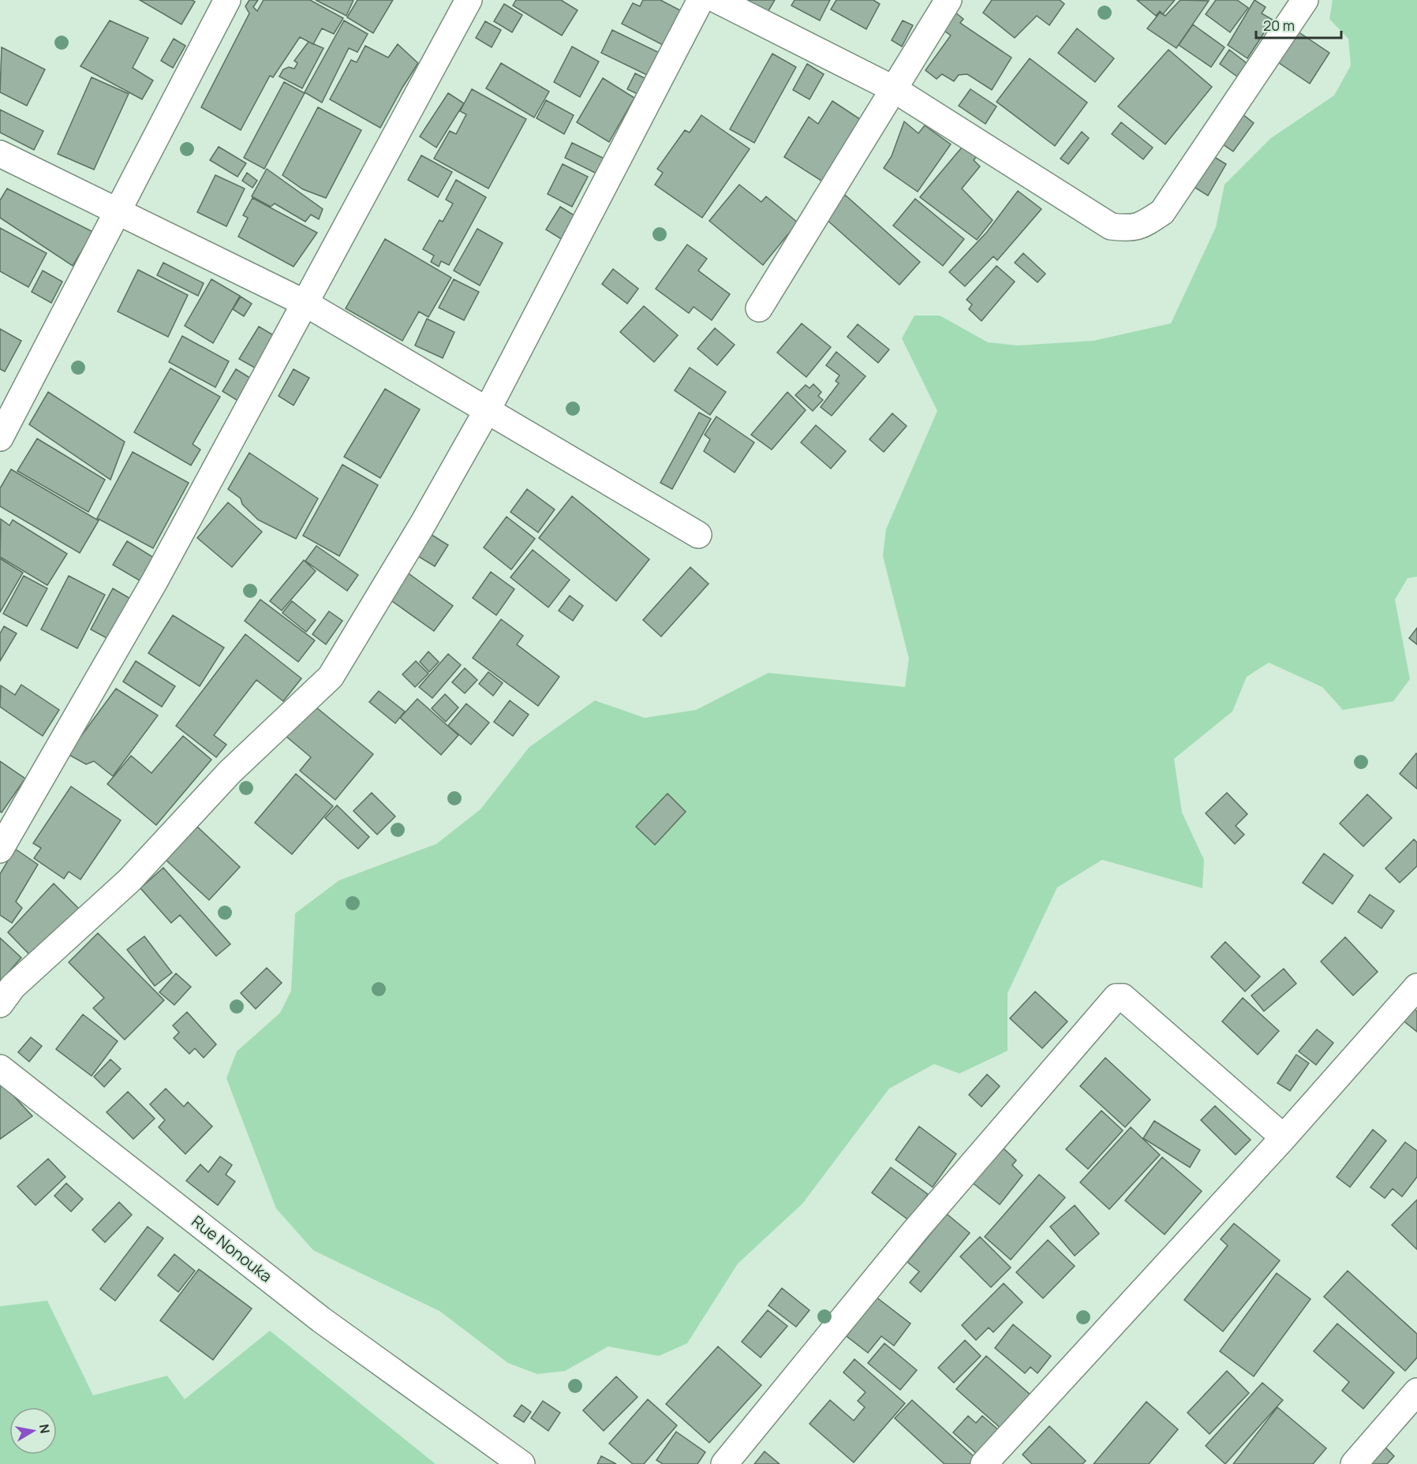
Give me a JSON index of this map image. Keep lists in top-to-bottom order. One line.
{"streets":{"street":["Rue Nonouka"]},"scale_bar":"20 m","north":"right"}
